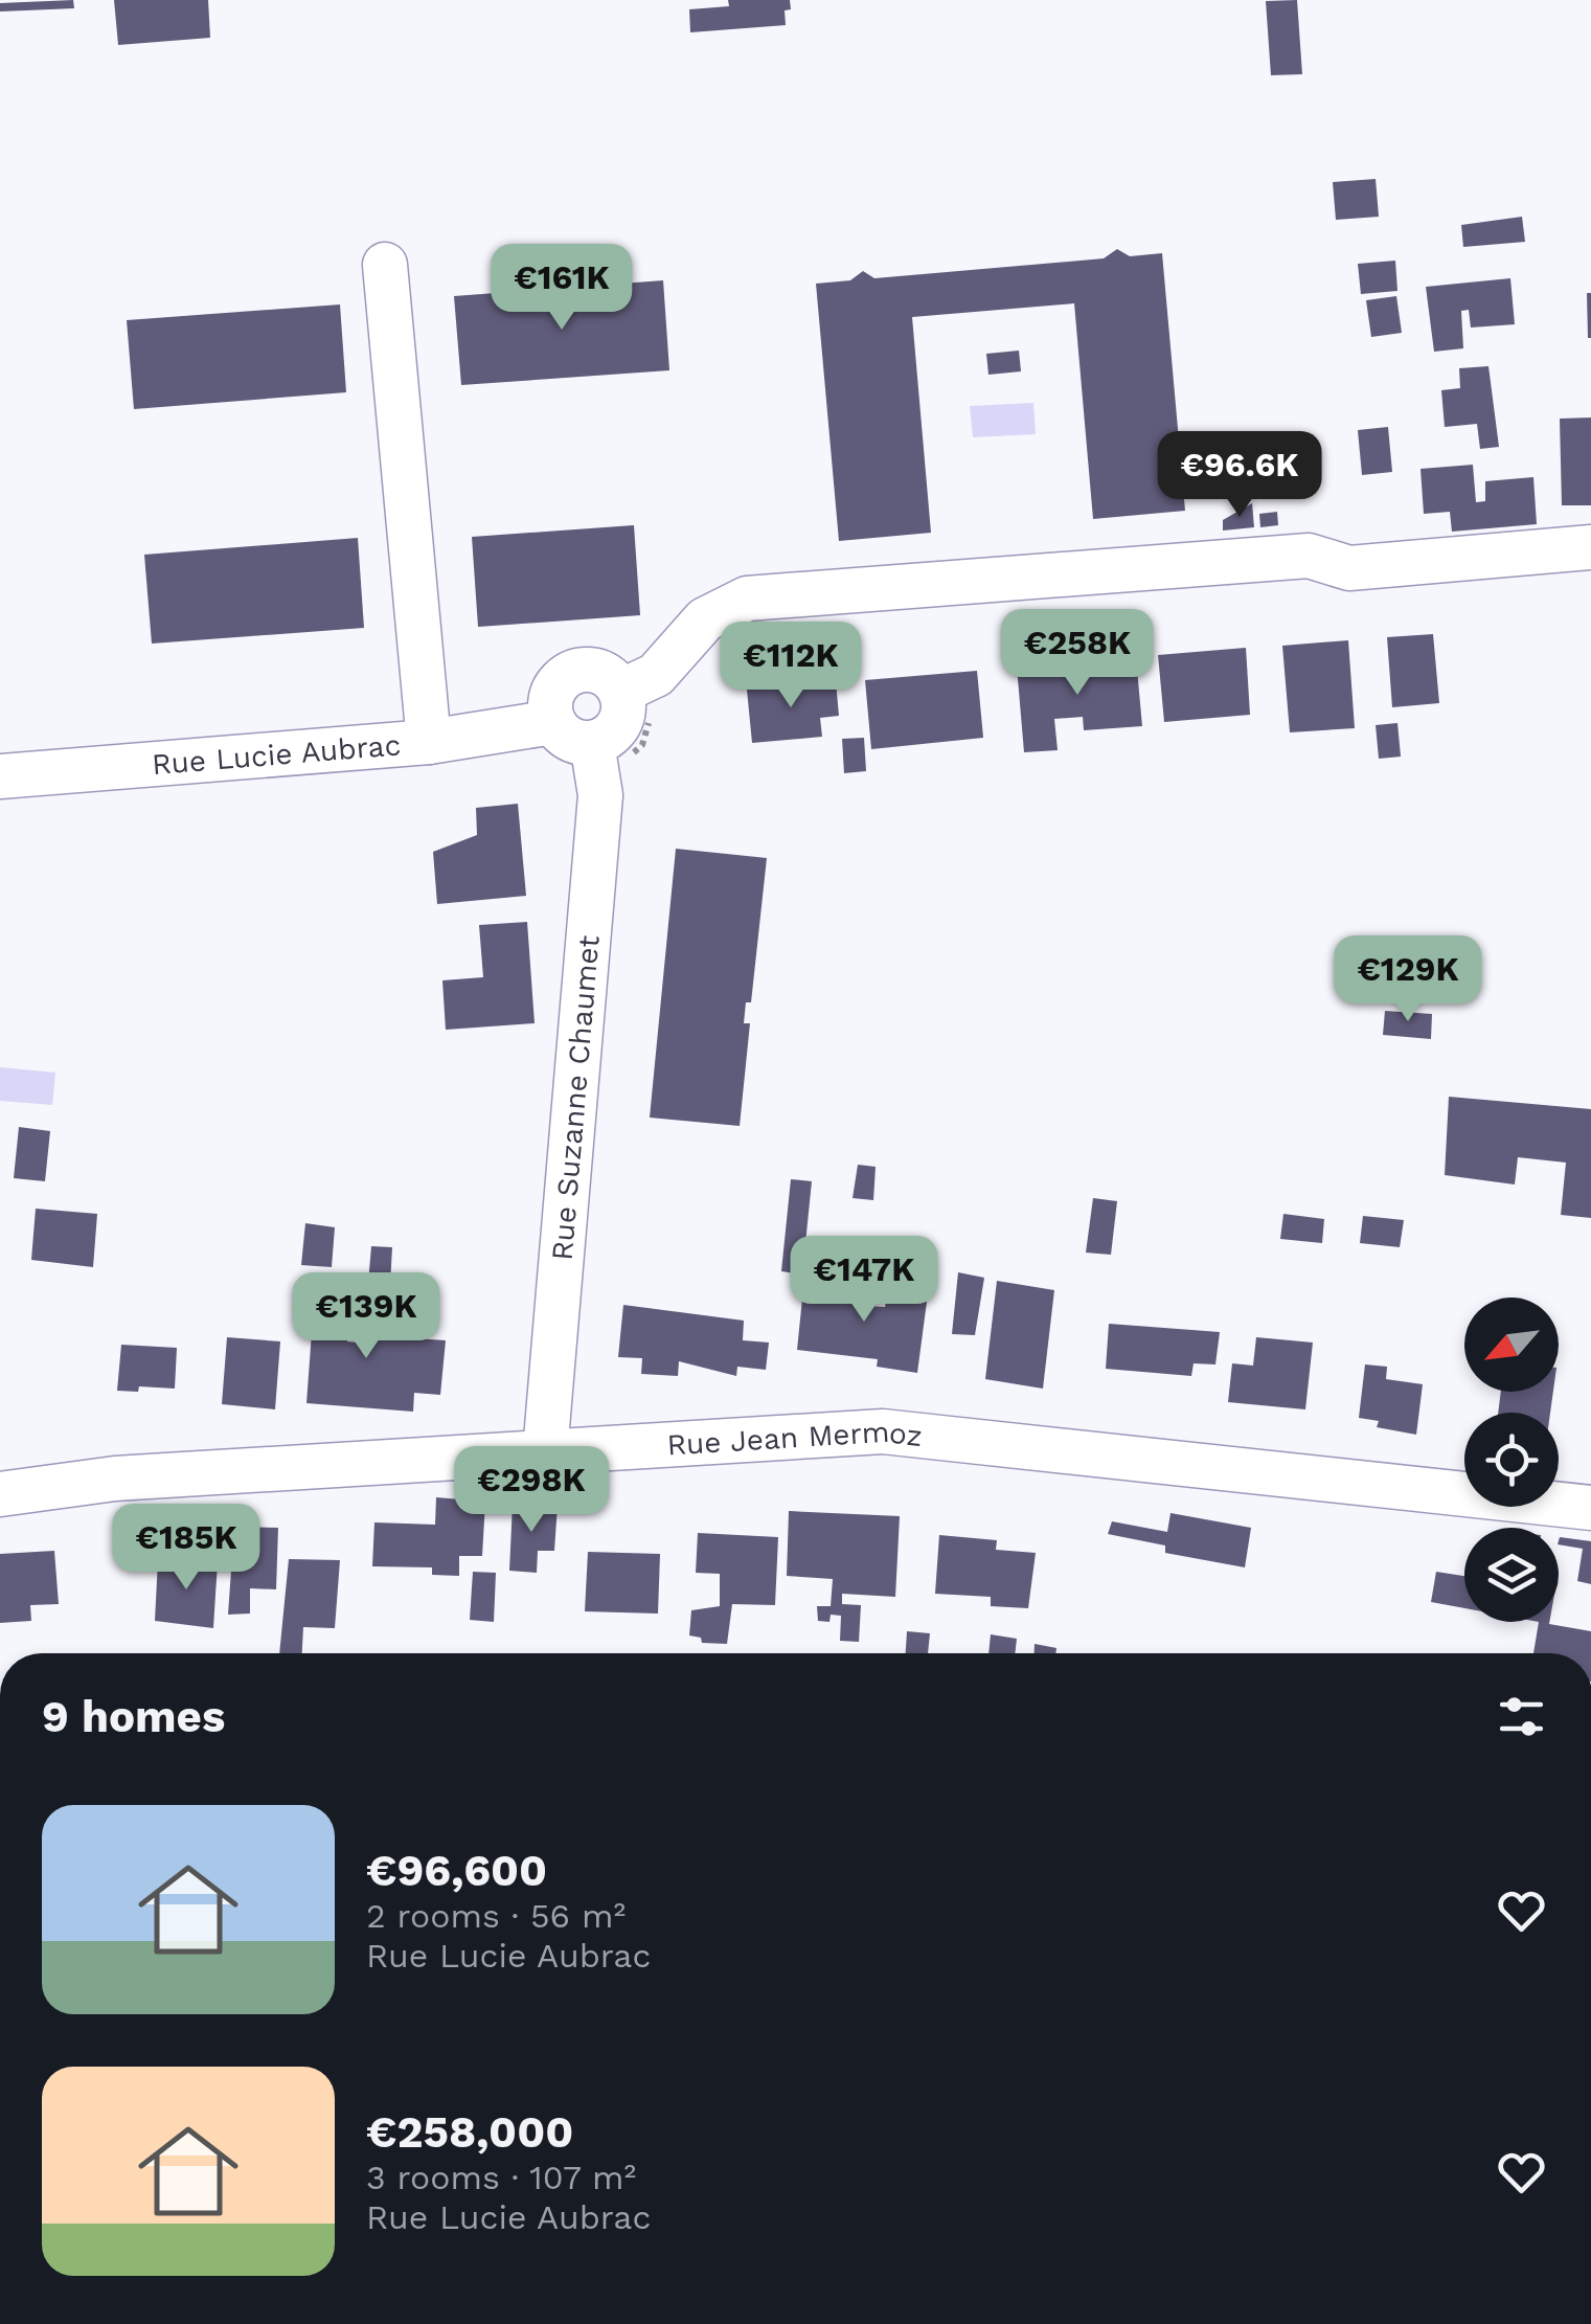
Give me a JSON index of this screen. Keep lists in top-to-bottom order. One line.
{"streets":{"street":["Rue Lucie Aubrac","Rue Suzanne Chaumet","Rue Jean Mermoz"]},"crossings":[["Rue Lucie Aubrac","Rue Suzanne Chaumet"],["Rue Suzanne Chaumet","Rue Jean Mermoz"]],"north":"bottom left","page":{"price":["€161K","€96.6K","€258K","€112K","€129K","€147K","€139K","€298K","€185K"],"heading":"9 homes","list":[{"name":"€96,600","note":"2 rooms · 56 m² · Rue Lucie Aubrac"},{"name":"€258,000","note":"3 rooms · 107 m² · Rue Lucie Aubrac"}]}}
